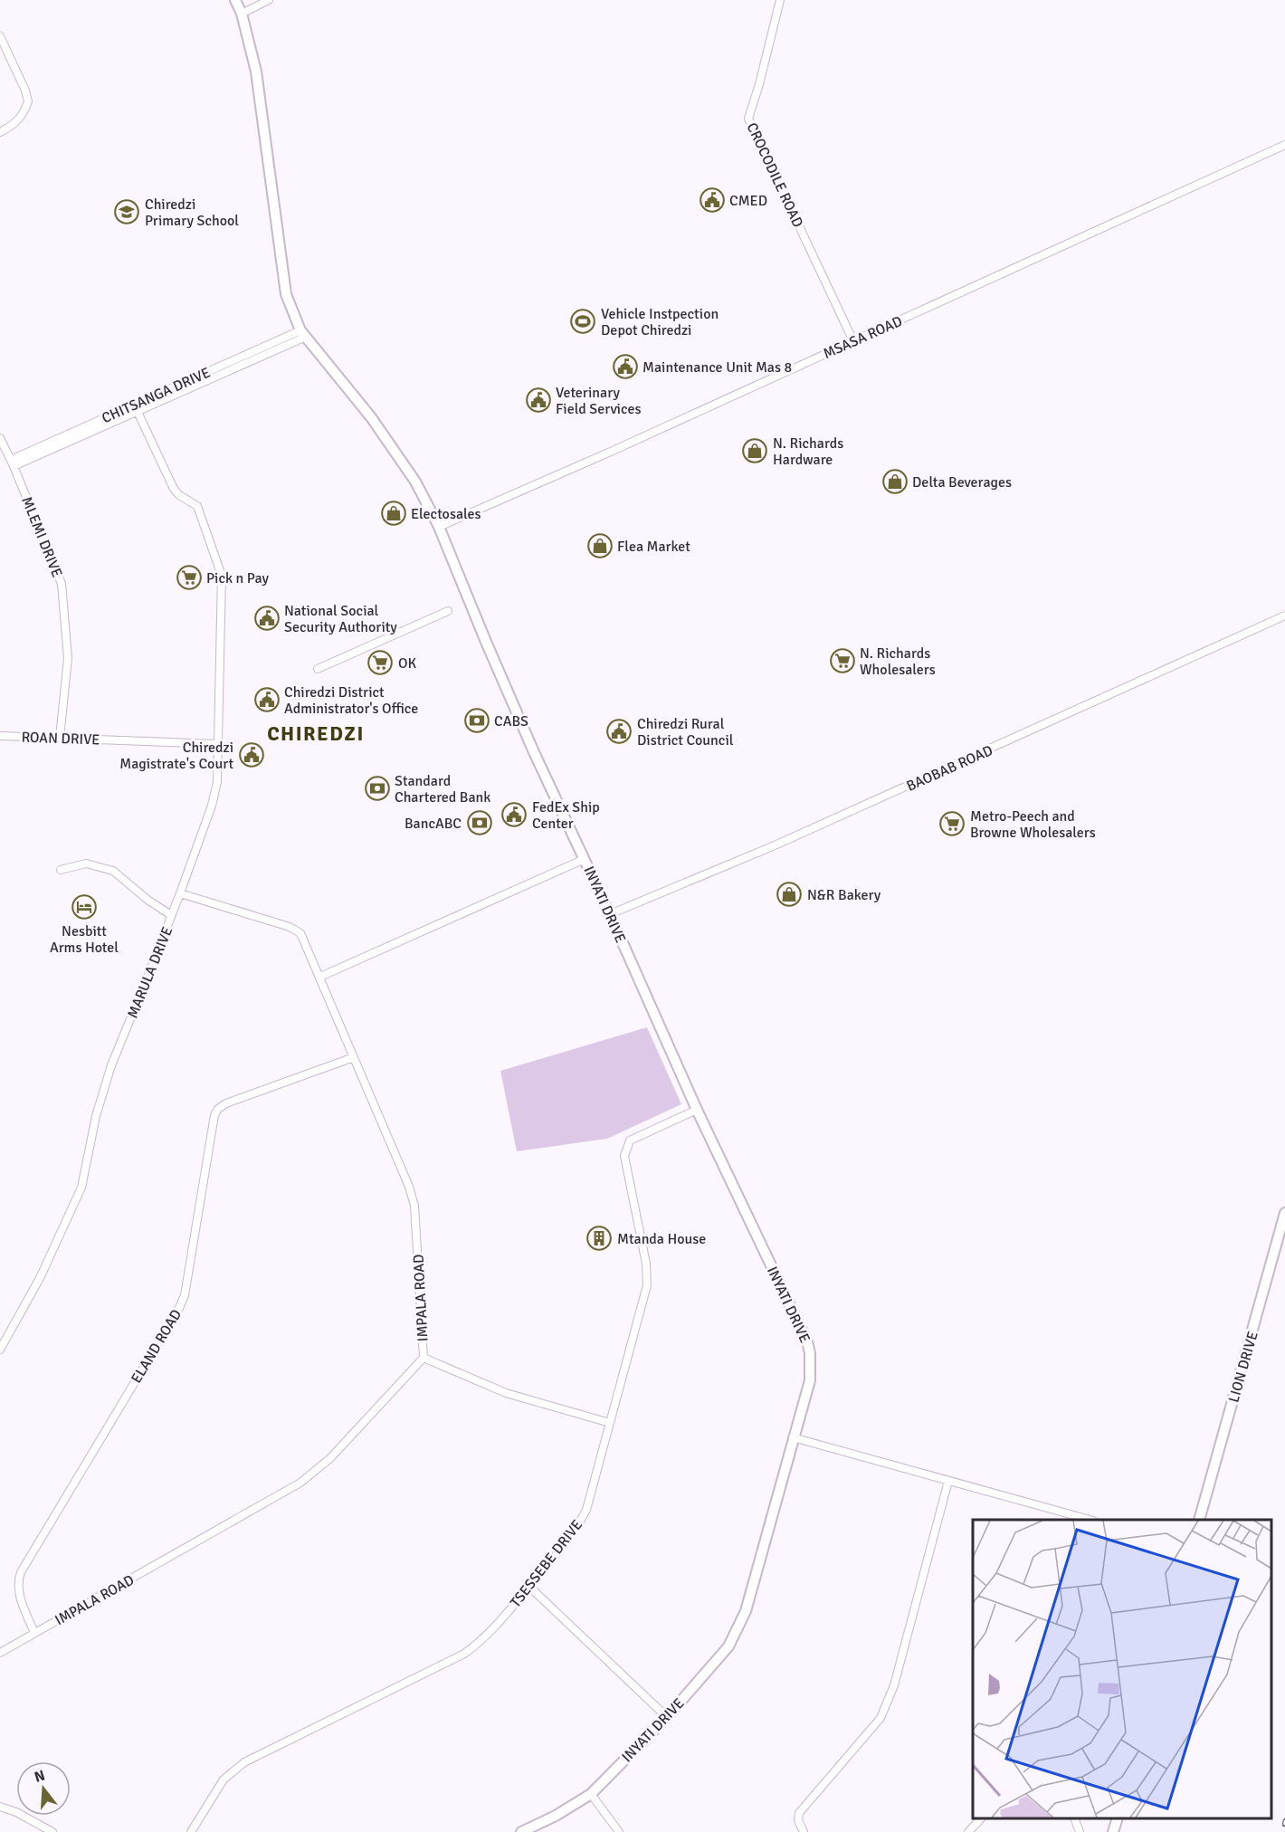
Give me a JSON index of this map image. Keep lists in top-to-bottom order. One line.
{"streets":{"street":["CROCODILE ROAD","MSASA ROAD","CHITSANGA DRIVE","MLEMI DRIVE","ROAN DRIVE","BAOBAB ROAD","INYATI DRIVE","MARULA DRIVE","IMPALA ROAD","ELAND ROAD","LION DRIVE","TSESSEBE DRIVE"]},"crossings":[["CROCODILE ROAD","MSASA ROAD"],["MSASA ROAD","INYATI DRIVE"],["CHITSANGA DRIVE","MLEMI DRIVE"],["CHITSANGA DRIVE","INYATI DRIVE"],["MLEMI DRIVE","ROAN DRIVE"],["ROAN DRIVE","MARULA DRIVE"],["BAOBAB ROAD","INYATI DRIVE"],["INYATI DRIVE","TSESSEBE DRIVE"],["MARULA DRIVE","IMPALA ROAD"],["IMPALA ROAD","ELAND ROAD"]],"districts":["CHIREDZI"],"places":{"public building":["CMED","Maintenance Unit Mas 8","Veterinary Field Services","National Social Security Authority","Chiredzi District Administrator's Office","Chiredzi Rural District Council","Chiredzi Magistrate's Court","FedEx Ship Center"],"school or university":["Chiredzi Primary School"],"sports":["Vehicle Instpection Depot Chiredzi"],"shop":["N. Richards Hardware","Delta Beverages","Electosales","Flea Market","N&R Bakery"],"supermarket":["Pick n Pay","N. Richards Wholesalers","OK","Metro-Peech and Browne Wholesalers"],"bank":["CABS","Standard Chartered Bank","BancABC"],"hotel":["Nesbitt Arms Hotel"],"building":["Mtanda House"]},"north":"top"}
